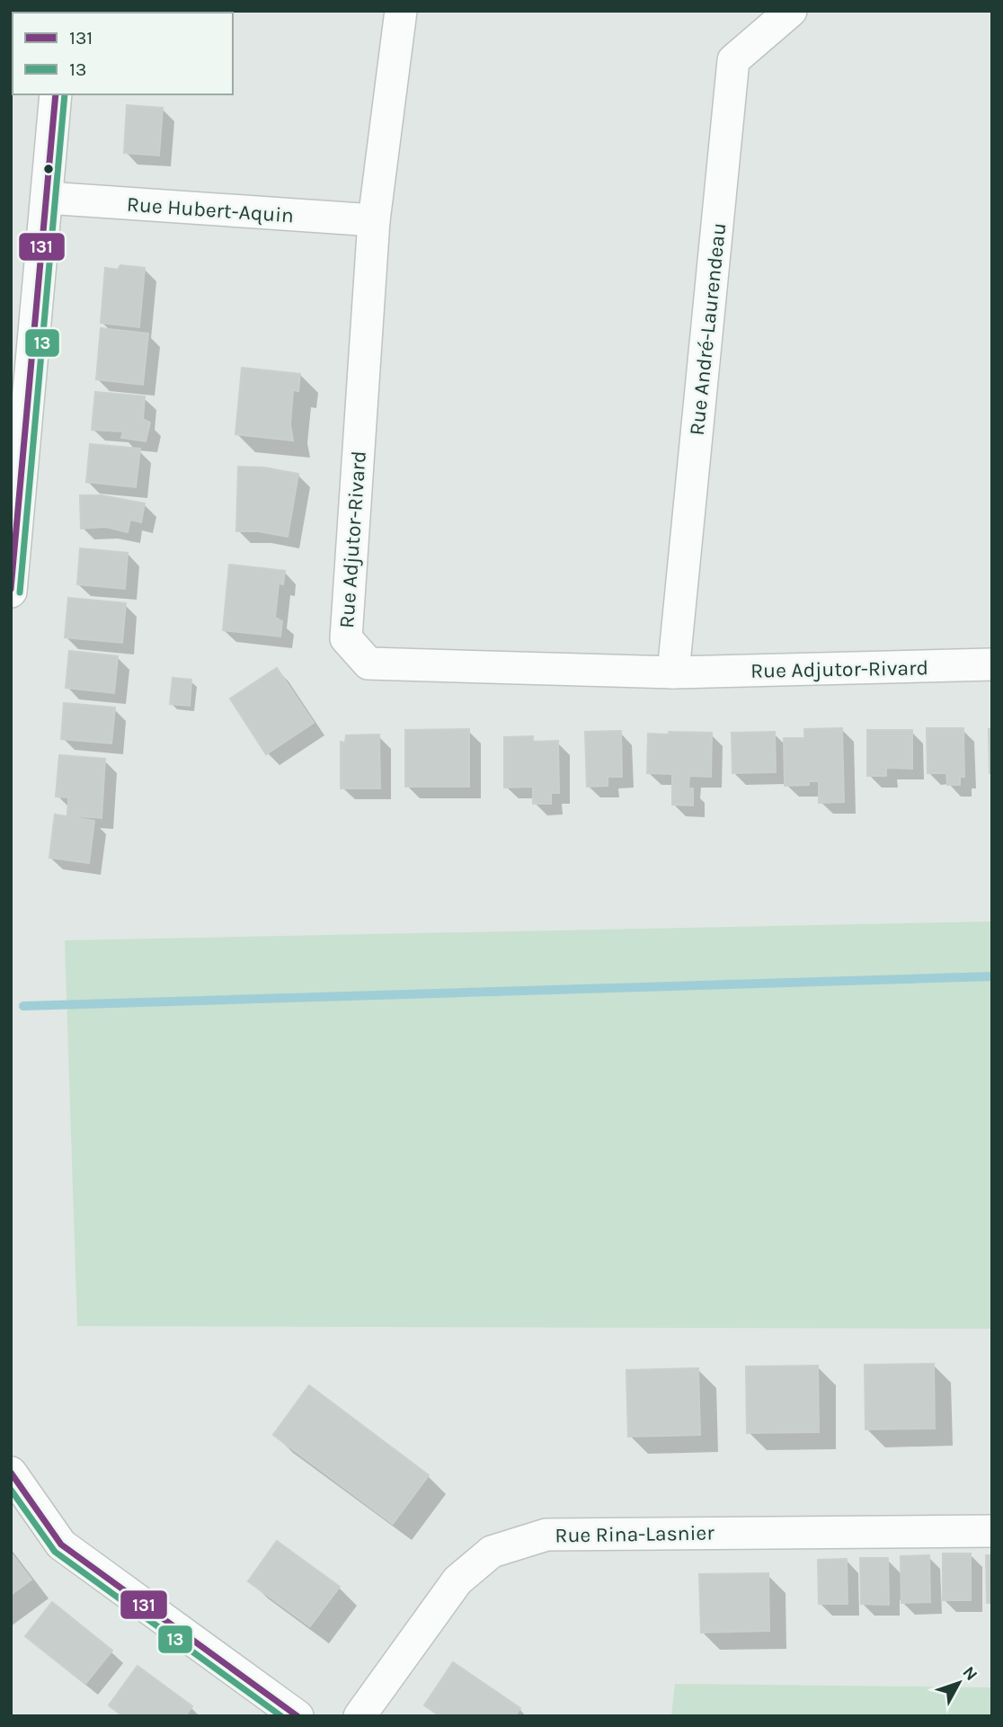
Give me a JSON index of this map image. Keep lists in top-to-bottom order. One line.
{"streets":{"street":["Rue Hubert-Aquin","Rue André-Laurendeau","Rue Adjutor-Rivard","Rue Rina-Lasnier"]},"crossings":[["Rue Hubert-Aquin","Rue Adjutor-Rivard"],["Rue André-Laurendeau","Rue Adjutor-Rivard"]],"lines":["transit line 131","transit line 13"],"legend":["131","13"],"north":"top right"}
